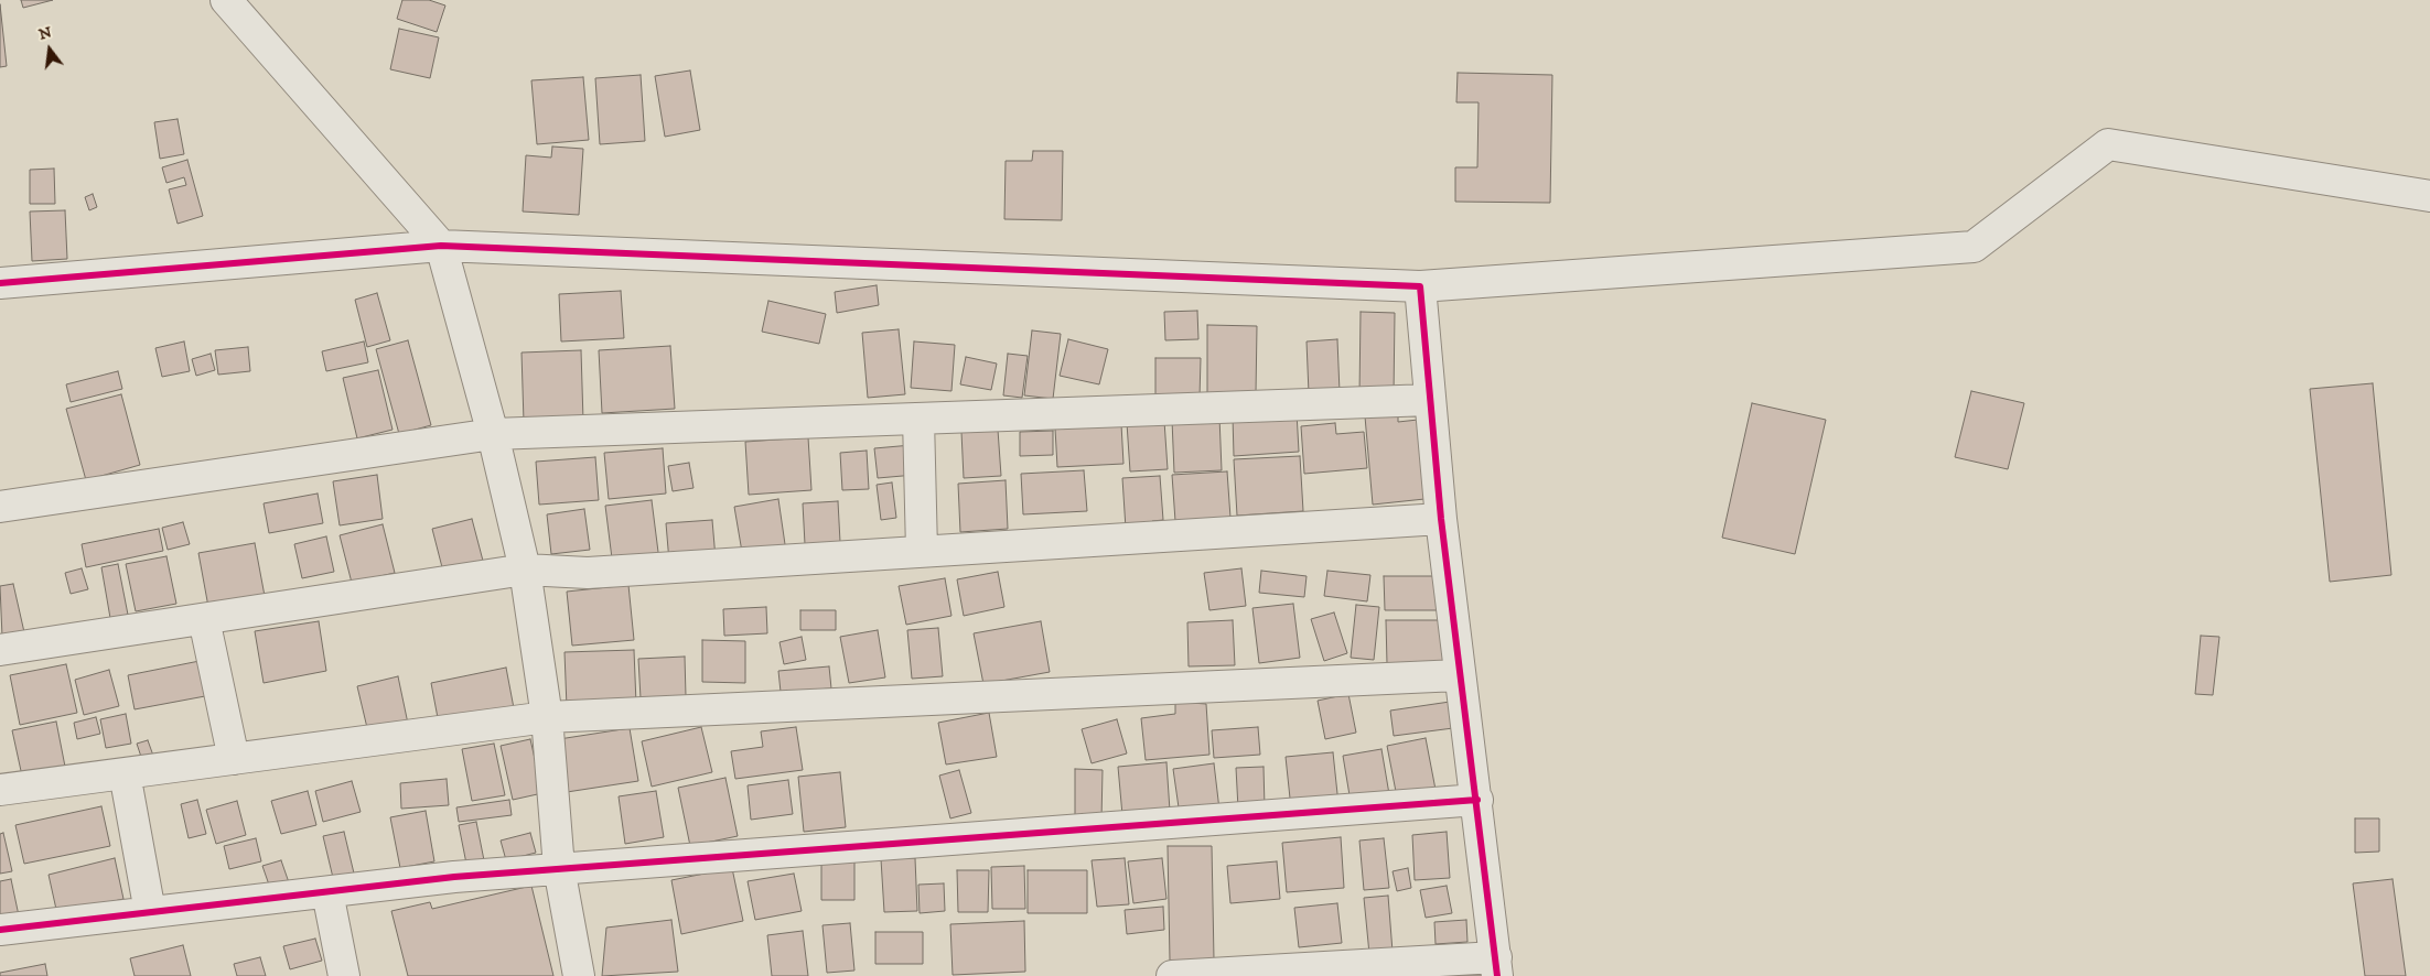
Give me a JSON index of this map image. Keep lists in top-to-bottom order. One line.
{"north":"top"}
